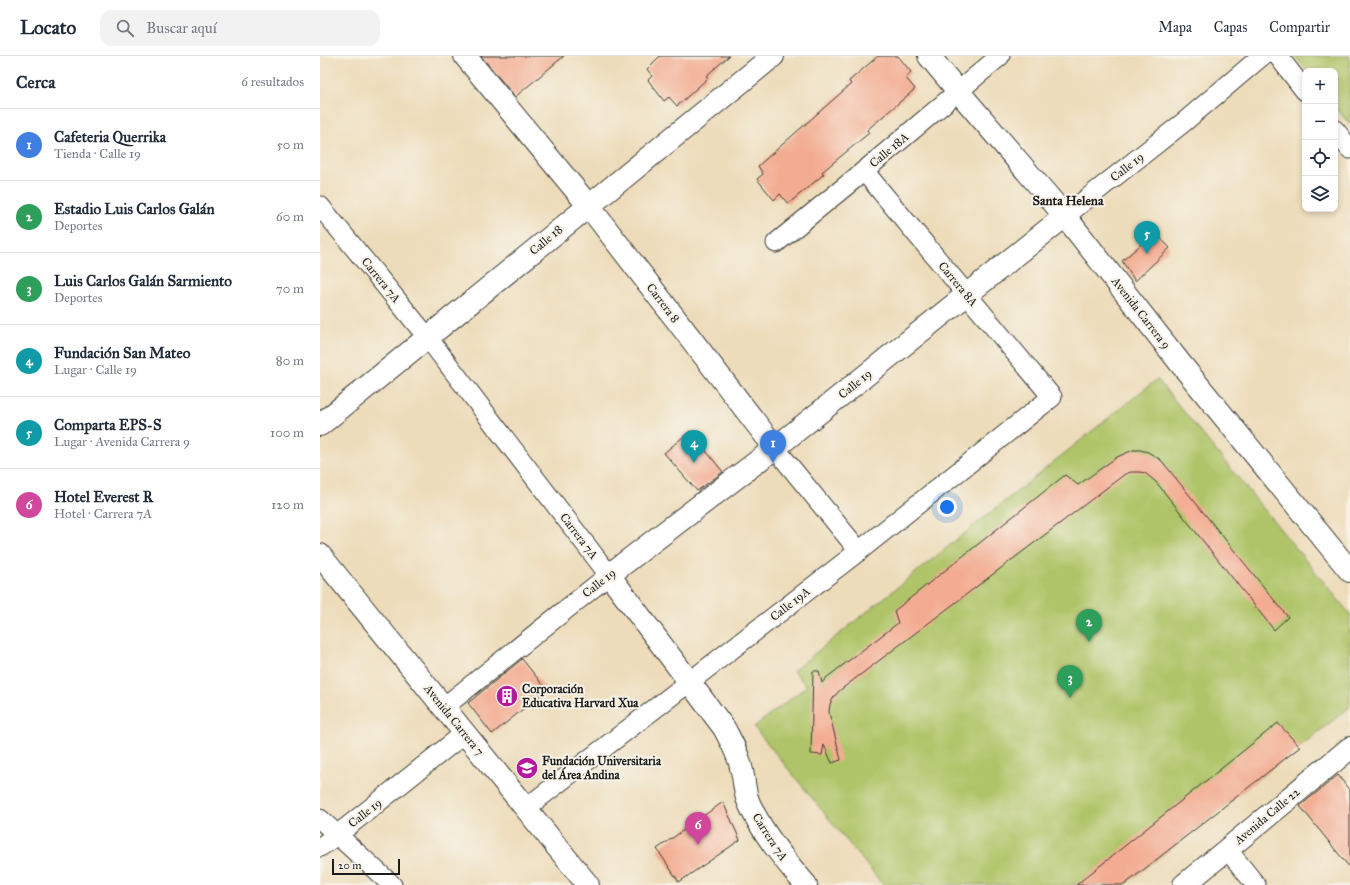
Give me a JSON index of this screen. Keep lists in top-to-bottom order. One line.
{"streets":{"main road":["Calle 19","Calle 18","Carrera 7A","Carrera 8","Avenida Carrera 9","Avenida Carrera 7","Avenida Calle 22"],"street":["Calle 18A","Carrera 8A","Calle 19A"]},"crossings":[["Calle 18A","Carrera 8A"],["Calle 18A","Avenida Carrera 9"],["Calle 19","Carrera 7A"],["Calle 19","Carrera 8A"],["Calle 19","Carrera 8"],["Calle 19","Avenida Carrera 9"],["Calle 19","Avenida Carrera 7"],["Calle 18","Carrera 7A"],["Calle 18","Carrera 8"],["Carrera 7A","Calle 19A"],["Carrera 8A","Calle 19A"],["Carrera 8","Calle 19A"],["Calle 19A","Avenida Carrera 7"]],"districts":["Santa Helena"],"places":{"building":["Corporación Educativa Harvard Xua"],"school or university":["Fundación Universitaria del Área Andina"]},"scale_bar":"20 m","page":{"header":"Locato","search":"Buscar aquí","nav":["Mapa","Capas","Compartir"],"heading":["Cerca","6 resultados"],"map_buttons":["+","−"],"list":[{"mark":"1","name":"Cafeteria Querrika","note":"Tienda · Calle 19","value":"50 m"},{"mark":"2","name":"Estadio Luis Carlos Galán","note":"Deportes","value":"60 m"},{"mark":"3","name":"Luis Carlos Galán Sarmiento","note":"Deportes","value":"70 m"},{"mark":"4","name":"Fundación San Mateo","note":"Lugar · Calle 19","value":"80 m"},{"mark":"5","name":"Comparta EPS-S","note":"Lugar · Avenida Carrera 9","value":"100 m"},{"mark":"6","name":"Hotel Everest R","note":"Hotel · Carrera 7A","value":"120 m"}],"pins":["5","1","4","2","3","6"],"scale":"20 m"}}
